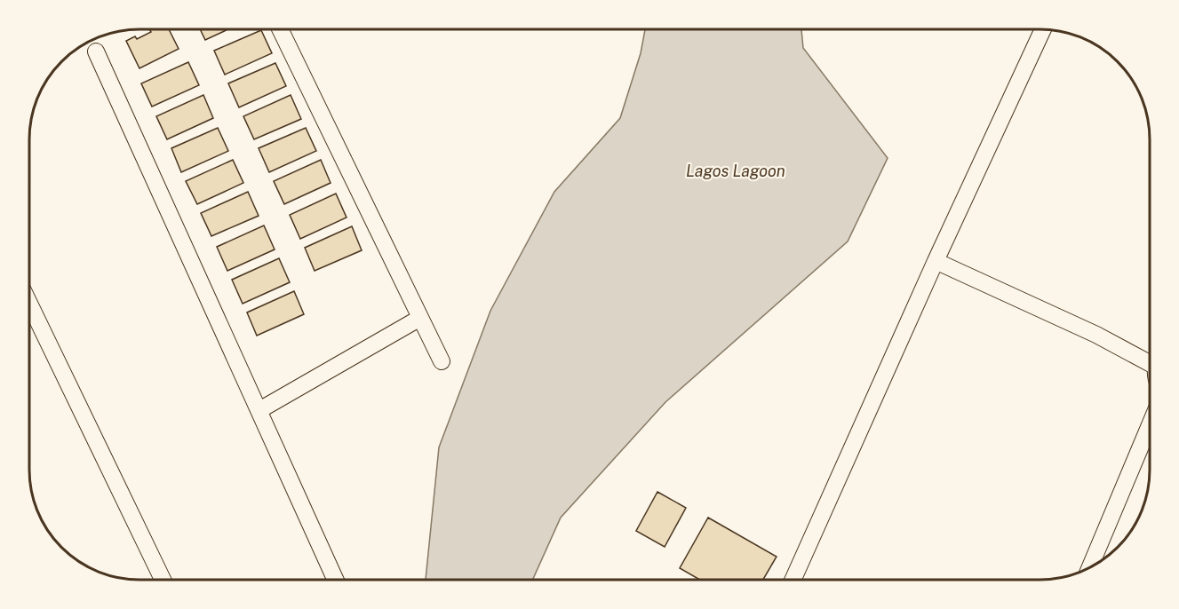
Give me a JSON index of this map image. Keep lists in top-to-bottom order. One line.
{"water":["Lagos Lagoon"]}
